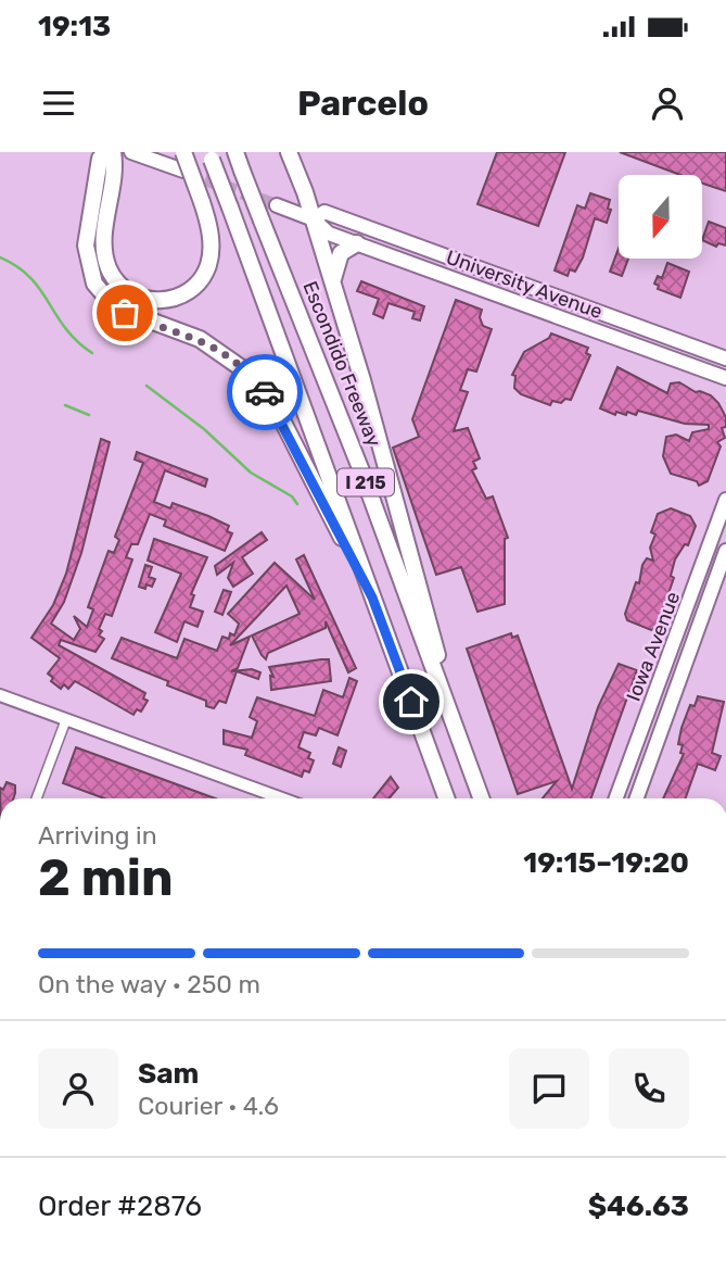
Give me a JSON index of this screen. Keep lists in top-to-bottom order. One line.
{"streets":{"highway":["Escondido Freeway","I 215"],"main road":["University Avenue","Iowa Avenue"]},"north":"bottom","page":{"status":"19:13","header":"Parcelo","heading":["2 min","Arriving in","19:15–19:20"],"panel":["Sam","Courier · 4.6","Order #2876","$46.63"],"bar":"On the way · 250 m"}}
